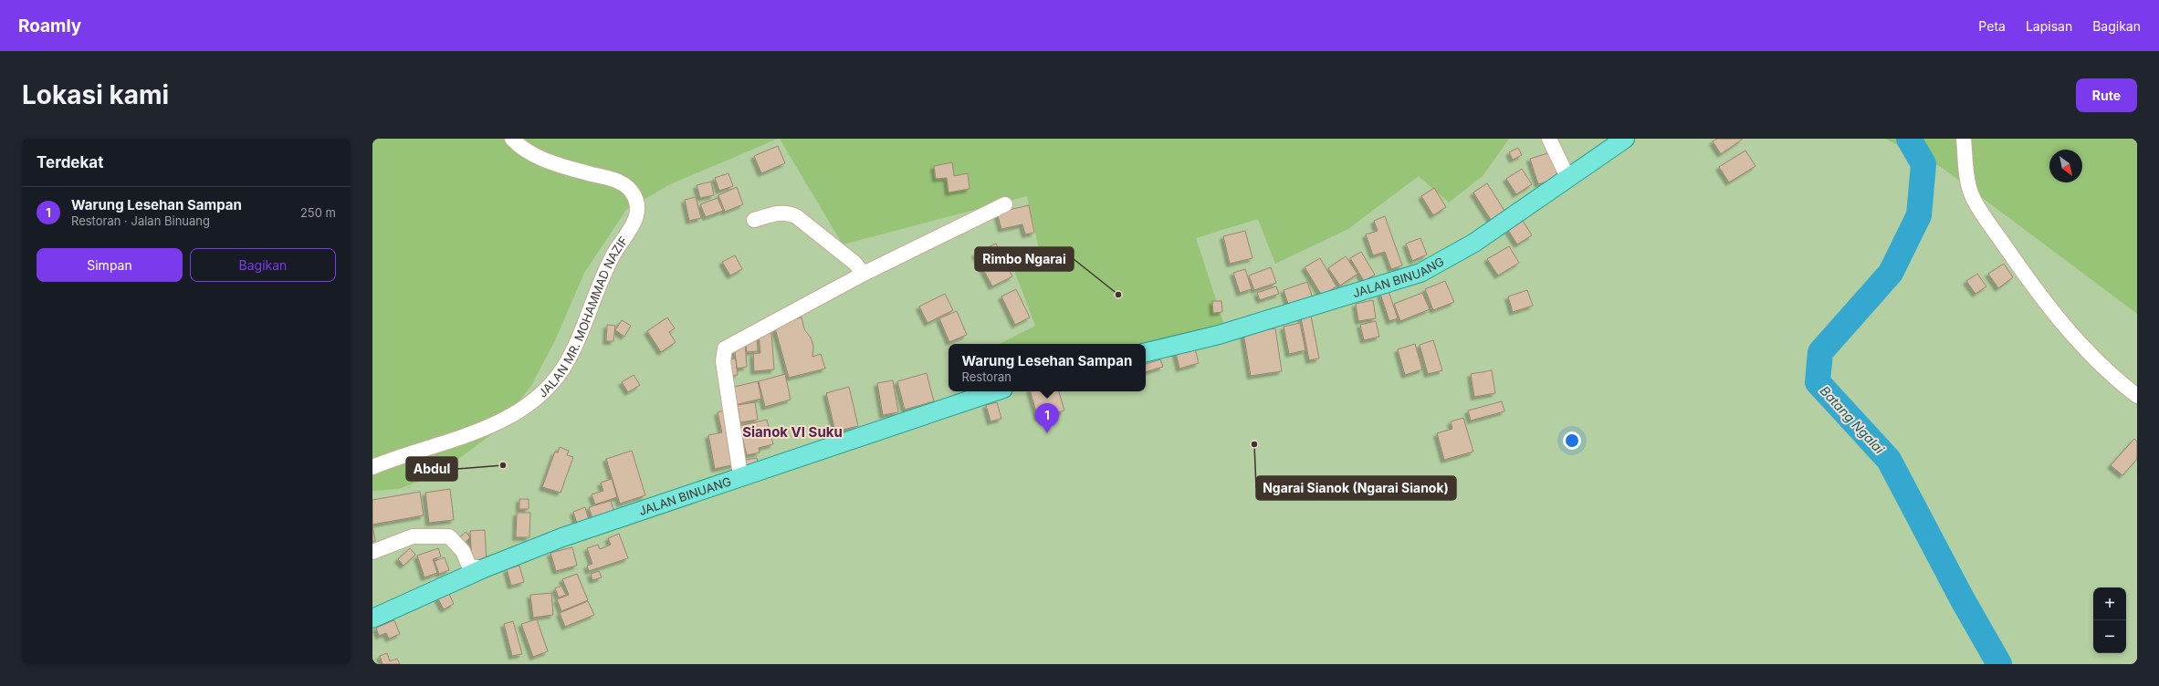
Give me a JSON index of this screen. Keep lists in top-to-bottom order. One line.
{"streets":{"main road":["JALAN BINUANG"],"street":["JALAN MR. MOHAMMAD NAZIF"]},"districts":["Sianok VI Suku"],"water":["Batang Ngalai"],"places":["Rimbo Ngarai","Ngarai Sianok (Ngarai Sianok)","Abdul"],"north":"bottom right","page":{"header":"Roamly","nav":["Peta","Lapisan","Bagikan"],"buttons":["Rute",["Simpan","Bagikan"]],"title":"Lokasi kami","heading":"Terdekat","list":[{"mark":"1","name":"Warung Lesehan Sampan","note":"Restoran · Jalan Binuang","value":"250 m"}],"popup":["Warung Lesehan Sampan","Restoran"],"pins":"1","map_buttons":["+","−"]}}
